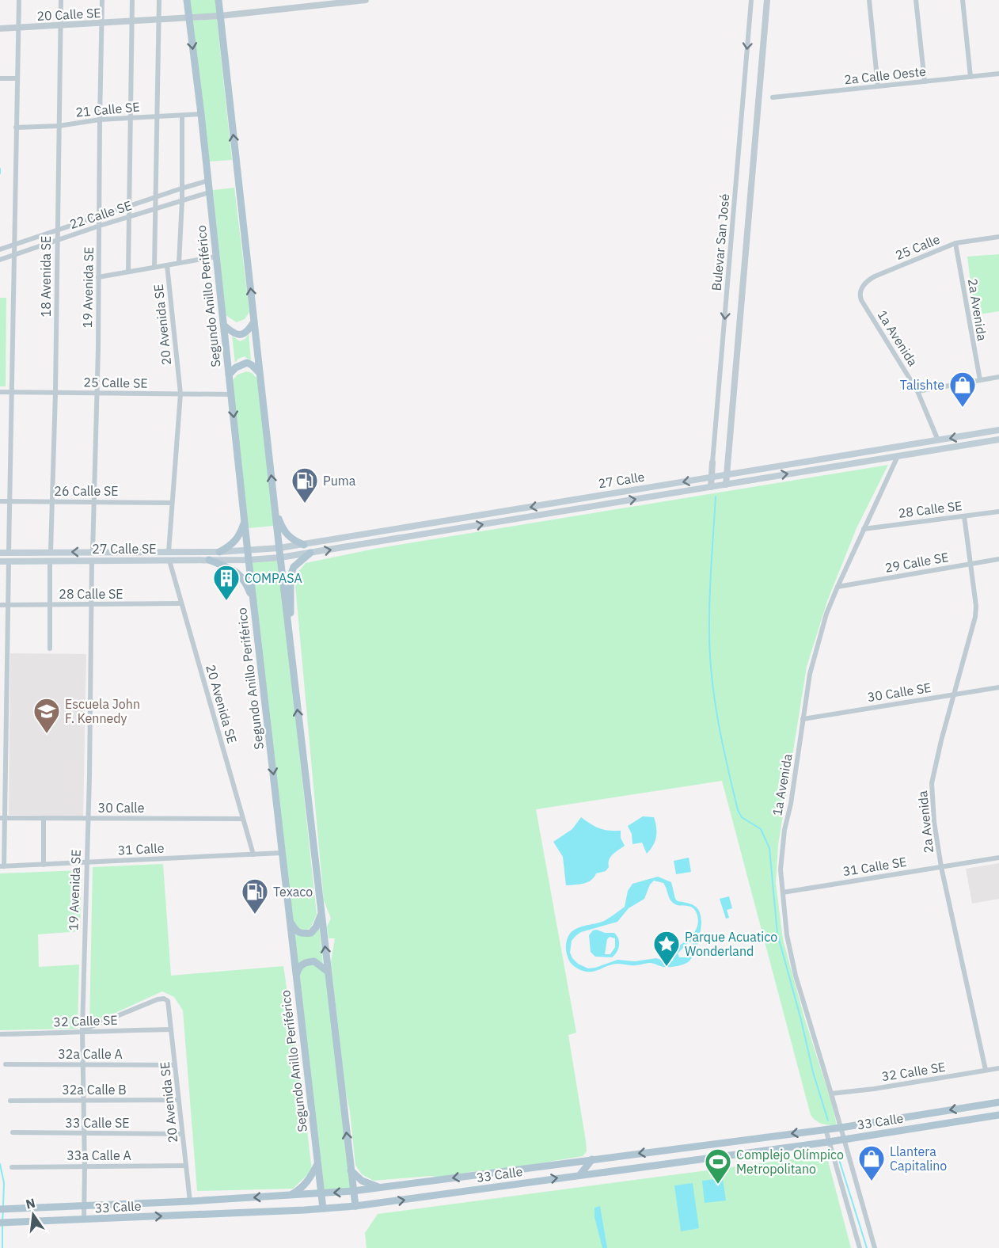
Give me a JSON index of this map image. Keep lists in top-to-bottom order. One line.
{"streets":{"main road":["Segundo Anillo Periférico","27 Calle","27 Calle SE","33 Calle"],"street":["20 Calle SE","2a Calle Oeste","21 Calle SE","22 Calle SE","Bulevar San José","25 Calle","18 Avenida SE","19 Avenida SE","2a Avenida","20 Avenida SE","1a Avenida","25 Calle SE","26 Calle SE","28 Calle SE","29 Calle SE","30 Calle SE","30 Calle","31 Calle","31 Calle SE","32 Calle SE","32a Calle A","32a Calle B","33 Calle SE","33a Calle A"]},"crossings":[["20 Calle SE","18 Avenida SE"],["20 Calle SE","19 Avenida SE"],["20 Calle SE","Segundo Anillo Periférico"],["21 Calle SE","18 Avenida SE"],["21 Calle SE","19 Avenida SE"],["21 Calle SE","Segundo Anillo Periférico"],["22 Calle SE","18 Avenida SE"],["22 Calle SE","19 Avenida SE"],["22 Calle SE","Segundo Anillo Periférico"],["Bulevar San José","27 Calle"],["25 Calle","2a Avenida"],["25 Calle","1a Avenida"],["18 Avenida SE","25 Calle SE"],["18 Avenida SE","26 Calle SE"],["18 Avenida SE","27 Calle SE"],["19 Avenida SE","20 Avenida SE"],["19 Avenida SE","25 Calle SE"],["19 Avenida SE","26 Calle SE"],["19 Avenida SE","28 Calle SE"],["19 Avenida SE","27 Calle SE"],["19 Avenida SE","30 Calle"],["19 Avenida SE","31 Calle"],["19 Avenida SE","32 Calle SE"],["19 Avenida SE","32a Calle A"],["19 Avenida SE","32a Calle B"],["19 Avenida SE","33 Calle"],["19 Avenida SE","33 Calle SE"],["19 Avenida SE","33a Calle A"],["Segundo Anillo Periférico","25 Calle SE"],["Segundo Anillo Periférico","27 Calle"],["Segundo Anillo Periférico","27 Calle SE"],["Segundo Anillo Periférico","31 Calle"],["Segundo Anillo Periférico","33 Calle"],["2a Avenida","28 Calle SE"],["2a Avenida","29 Calle SE"],["2a Avenida","30 Calle SE"],["2a Avenida","31 Calle SE"],["2a Avenida","32 Calle SE"],["20 Avenida SE","25 Calle SE"],["20 Avenida SE","26 Calle SE"],["20 Avenida SE","28 Calle SE"],["20 Avenida SE","27 Calle SE"],["20 Avenida SE","30 Calle"],["20 Avenida SE","31 Calle"],["20 Avenida SE","32 Calle SE"],["20 Avenida SE","32a Calle A"],["20 Avenida SE","32a Calle B"],["20 Avenida SE","33 Calle"],["20 Avenida SE","33 Calle SE"],["20 Avenida SE","33a Calle A"],["1a Avenida","27 Calle"],["1a Avenida","28 Calle SE"],["1a Avenida","29 Calle SE"],["1a Avenida","30 Calle SE"],["1a Avenida","31 Calle SE"],["1a Avenida","32 Calle SE"],["1a Avenida","33 Calle"],["27 Calle","27 Calle SE"]],"places":{"shop":["Talishte","Llantera Capitalino"],"fuel station":["Puma","Texaco"],"building":["COMPASA"],"school or university":["Escuela John F. Kennedy"],"place":["Parque Acuatico Wonderland"],"sports":["Complejo Olímpico Metropolitano"]},"north":"top"}
